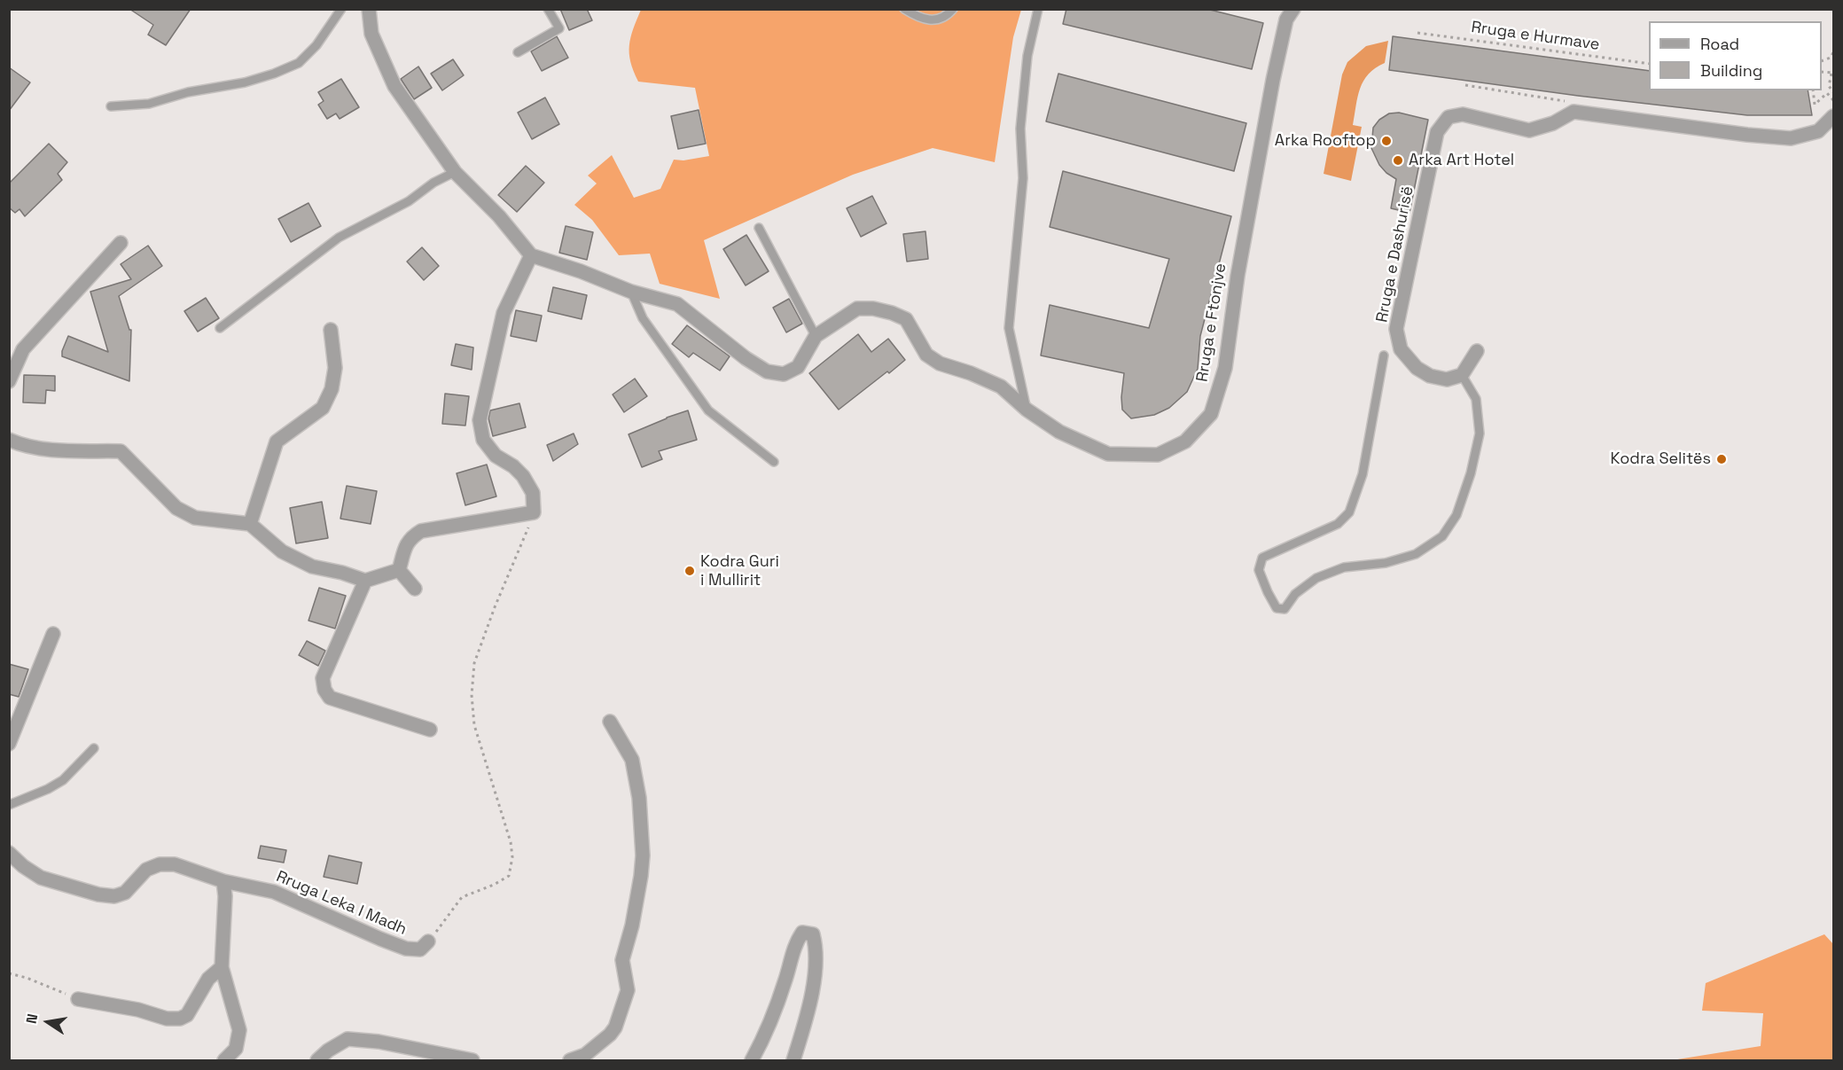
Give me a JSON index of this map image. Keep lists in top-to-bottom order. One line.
{"streets":{"street":["Rruga e Dashurisë","Rruga e Ftonjve","Rruga Leka I Madh"],"path":["Rruga e Hurmave"]},"places":["Arka Rooftop","Arka Art Hotel","Kodra Selitës","Kodra Guri i Mullirit"],"legend":["Road","Building"],"north":"left"}
